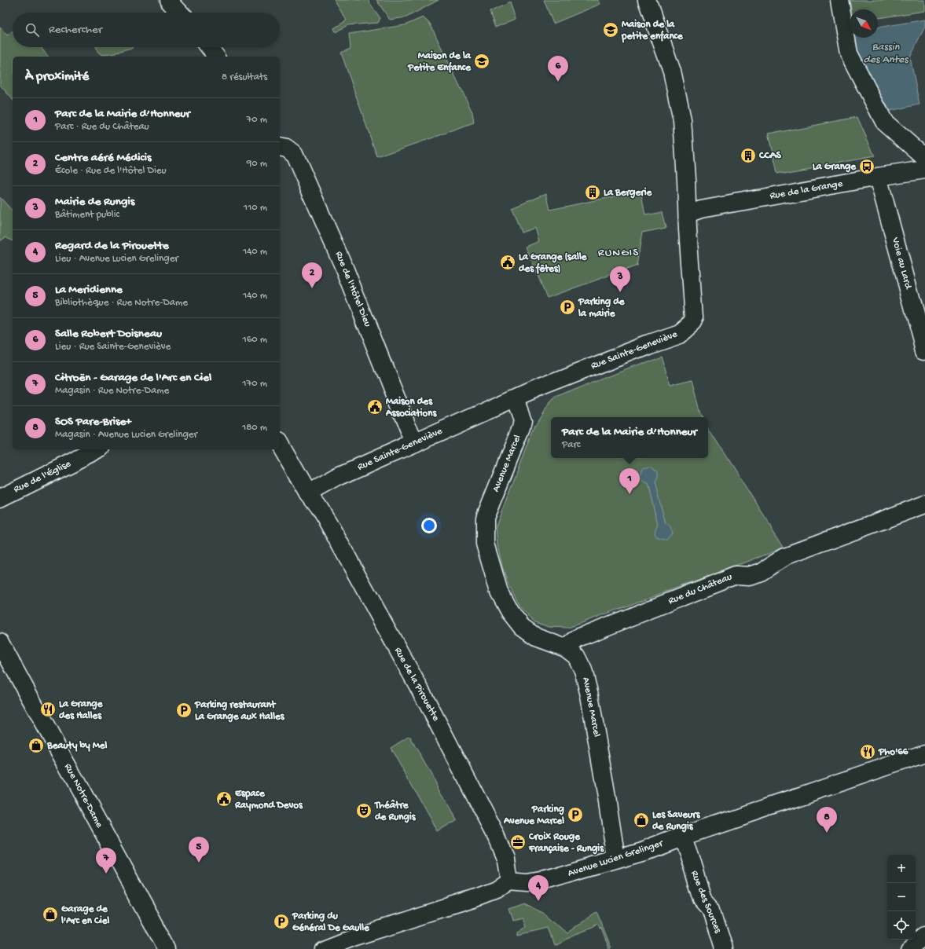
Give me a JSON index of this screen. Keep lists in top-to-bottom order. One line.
{"streets":{"street":["Rue de la Grange","Voie au Lard","Rue de l'Hôtel Dieu","Rue Sainte-Geneviève","Avenue Marcel","Rue de l'Église","Rue du Château","Rue de la Pirouette","Rue Notre-Dame","Avenue Lucien Grelinger","Rue des Sources"]},"crossings":[["Rue de la Grange","Voie au Lard"],["Rue de la Grange","Rue Sainte-Geneviève"],["Rue de l'Hôtel Dieu","Rue Sainte-Geneviève"],["Rue Sainte-Geneviève","Avenue Marcel"],["Rue Sainte-Geneviève","Rue de la Pirouette"],["Avenue Marcel","Rue du Château"],["Avenue Marcel","Avenue Lucien Grelinger"],["Rue de la Pirouette","Avenue Lucien Grelinger"],["Avenue Lucien Grelinger","Rue des Sources"]],"districts":["RUNGIS"],"water":["Bassin des Antes"],"places":{"school or university":["Maison de la petite enfance","Maison de la Petite Enfance"],"building":["CCAS","La Bergerie"],"bus stop":["La Grange"],"public building":["La Grange (salle des fêtes)","Maison des Associations","Espace Raymond Devos"],"parking":["Parking de la mairie","Parking restaurant La Grange aux Halles","Parking Avenue Marcel","Parking du Général De Gaulle"],"restaurant":["La Grange des Halles","Pho'66"],"shop":["Beauty by Mel","Les Saveurs de Rungis","Garage de l'Arc en Ciel"],"theatre":["Théâtre de Rungis"],"office":["Croix Rouge Française - Rungis"]},"north":"bottom right","page":{"search":"Rechercher","pins":["6","2","3","1","8","5","7","4"],"heading":["À proximité","8 résultats"],"list":[{"mark":"1","name":"Parc de la Mairie d’Honneur","note":"Parc · Rue du Château","value":"70 m"},{"mark":"2","name":"Centre aéré Médicis","note":"École · Rue de l'Hôtel Dieu","value":"90 m"},{"mark":"3","name":"Mairie de Rungis","note":"Bâtiment public","value":"110 m"},{"mark":"4","name":"Regard de la Pirouette","note":"Lieu · Avenue Lucien Grelinger","value":"140 m"},{"mark":"5","name":"La Meridienne","note":"Bibliothèque · Rue Notre-Dame","value":"140 m"},{"mark":"6","name":"Salle Robert Doisneau","note":"Lieu · Rue Sainte-Geneviève","value":"160 m"},{"mark":"7","name":"Citroën - Garage de l'Arc en Ciel","note":"Magasin · Rue Notre-Dame","value":"170 m"},{"mark":"8","name":"SOS Pare-Brise+","note":"Magasin · Avenue Lucien Grelinger","value":"180 m"}],"popup":["Parc de la Mairie d’Honneur","Parc"],"map_buttons":["+","−"]}}
